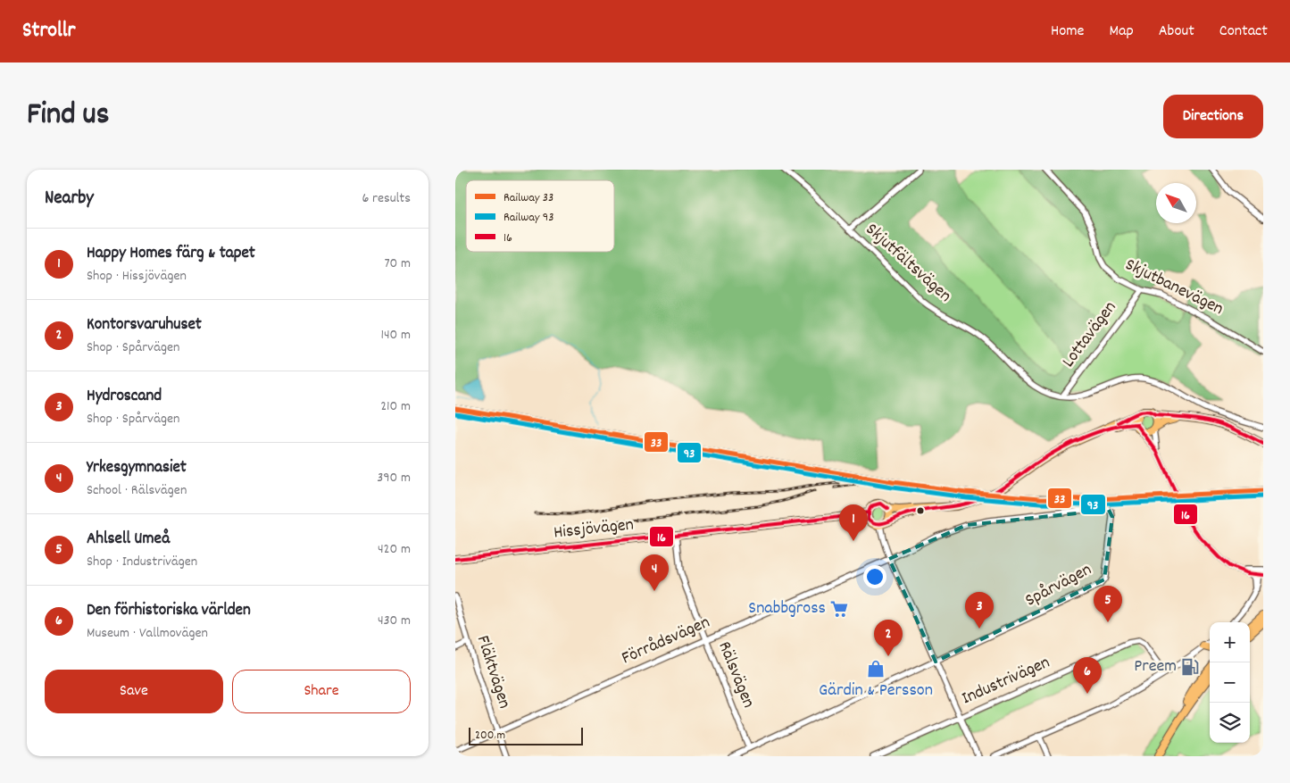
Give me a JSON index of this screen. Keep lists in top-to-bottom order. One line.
{"streets":{"main road":["Hissjövägen"],"street":["Skjutfältsvägen","Skjutbanevägen","Lottavägen","Spårvägen","Förrådsvägen","Fläktvägen","Rälsvägen","Industrivägen"]},"crossings":[["Skjutfältsvägen","Lottavägen"],["Skjutbanevägen","Lottavägen"],["Hissjövägen","Rälsvägen"],["Spårvägen","Förrådsvägen"],["Spårvägen","Rälsvägen"],["Förrådsvägen","Fläktvägen"],["Förrådsvägen","Rälsvägen"]],"places":{"supermarket":["Snabbgross"],"fuel station":["Preem"],"shop":["Gärdin & Persson"]},"lines":["rail line 33","transit line 16","rail line 93"],"legend":["Railway 33","Railway 93","16"],"scale_bar":"200 m","north":"top left","page":{"header":"Strollr","nav":["Home","Map","About","Contact"],"title":"Find us","buttons":["Directions",["Save","Share"]],"heading":["Nearby","6 results"],"list":[{"mark":"1","name":"Happy Homes färg & tapet","note":"Shop · Hissjövägen","value":"70 m"},{"mark":"2","name":"Kontorsvaruhuset","note":"Shop · Spårvägen","value":"140 m"},{"mark":"3","name":"Hydroscand","note":"Shop · Spårvägen","value":"210 m"},{"mark":"4","name":"Yrkesgymnasiet","note":"School · Rälsvägen","value":"390 m"},{"mark":"5","name":"Ahlsell Umeå","note":"Shop · Industrivägen","value":"420 m"},{"mark":"6","name":"Den förhistoriska världen","note":"Museum · Vallmovägen","value":"430 m"}],"pins":["1","4","5","3","2","6"],"map_buttons":["+","−"],"scale":"200 m"}}
